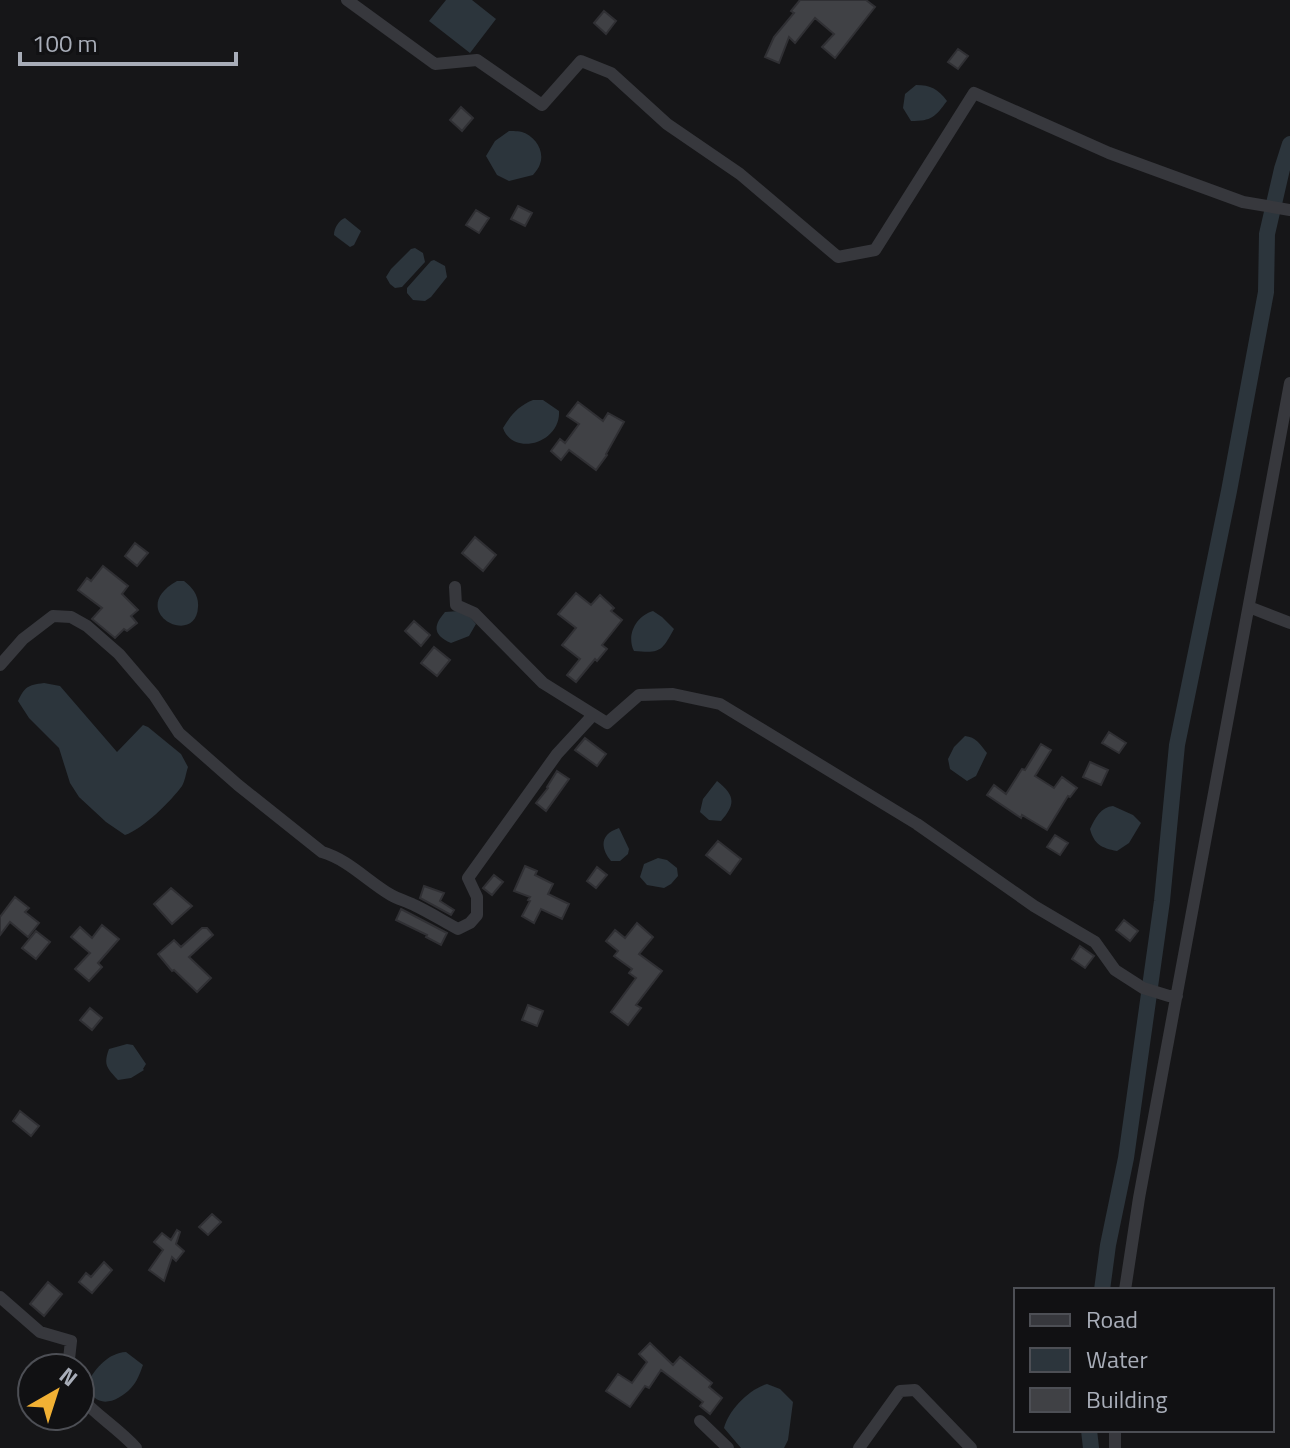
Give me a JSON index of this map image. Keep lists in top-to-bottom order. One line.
{"legend":["Road","Water","Building"],"scale_bar":"100 m","north":"top right"}
